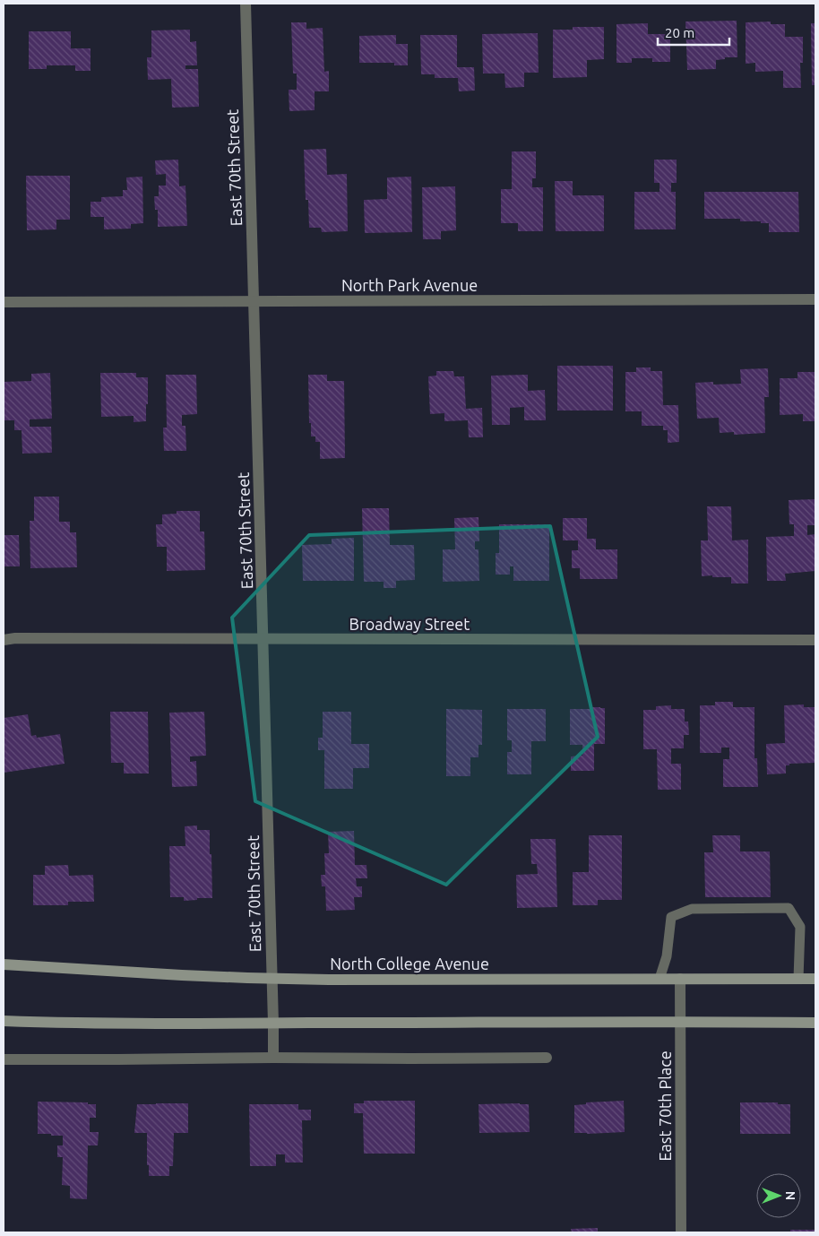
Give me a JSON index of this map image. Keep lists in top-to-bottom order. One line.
{"streets":{"main road":["North College Avenue"],"street":["East 70th Street","North Park Avenue","Broadway Street","East 70th Place"]},"crossings":[["East 70th Street","North Park Avenue"],["East 70th Street","Broadway Street"],["East 70th Street","North College Avenue"],["North College Avenue","East 70th Place"]],"scale_bar":"20 m","north":"right"}
